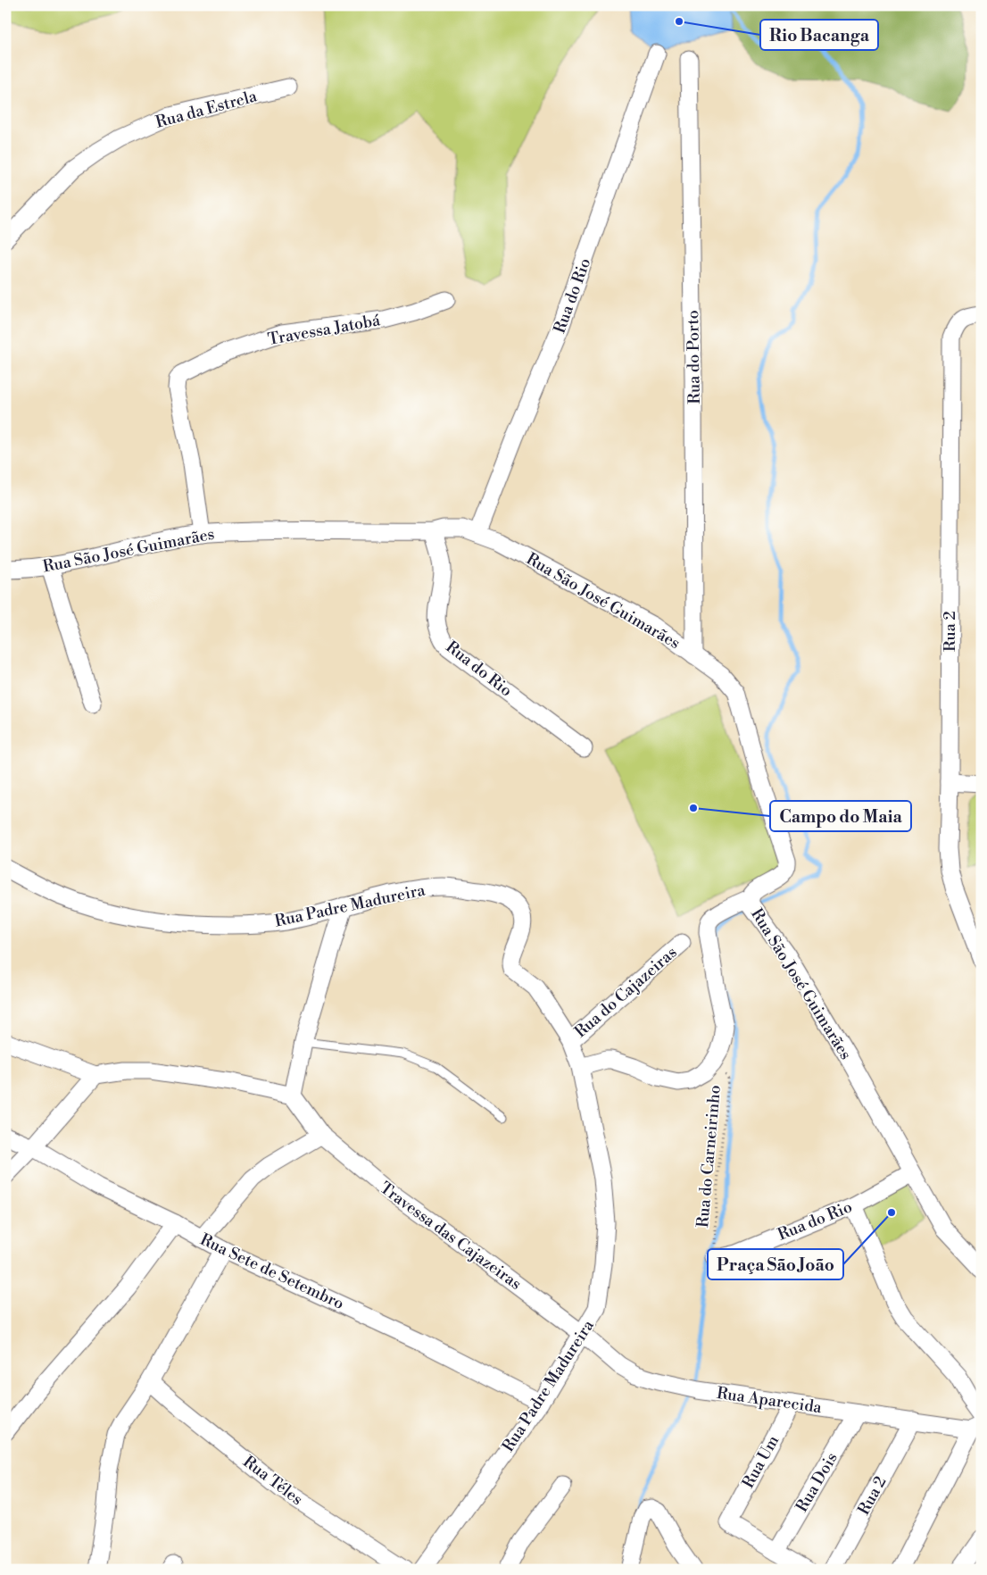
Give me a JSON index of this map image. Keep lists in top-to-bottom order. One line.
{"streets":{"street":["Rua da Estrela","Rua do Rio","Travessa Jatobá","Rua do Porto","Rua São José Guimarães","Rua 2","Rua Padre Madureira","Rua do Cajazeiras","Travessa das Cajazeiras","Rua Sete de Setembro","Rua Aparecida","Rua Um","Rua Téles","Rua Dois"],"path":["Rua do Carneirinho"]},"crossings":[["Rua do Rio","Rua São José Guimarães"],["Rua do Rio","Rua do Carneirinho"],["Travessa Jatobá","Rua São José Guimarães"],["Rua do Porto","Rua São José Guimarães"],["Rua 2","Rua Aparecida"],["Rua Padre Madureira","Rua do Cajazeiras"],["Rua Padre Madureira","Travessa das Cajazeiras"],["Rua Padre Madureira","Rua Sete de Setembro"],["Rua Padre Madureira","Rua Aparecida"],["Travessa das Cajazeiras","Rua Aparecida"],["Rua Aparecida","Rua Um"],["Rua Aparecida","Rua Dois"],["Rua Um","Rua Dois"]],"places":["Rio Bacanga","Campo do Maia","Praça São João"]}
